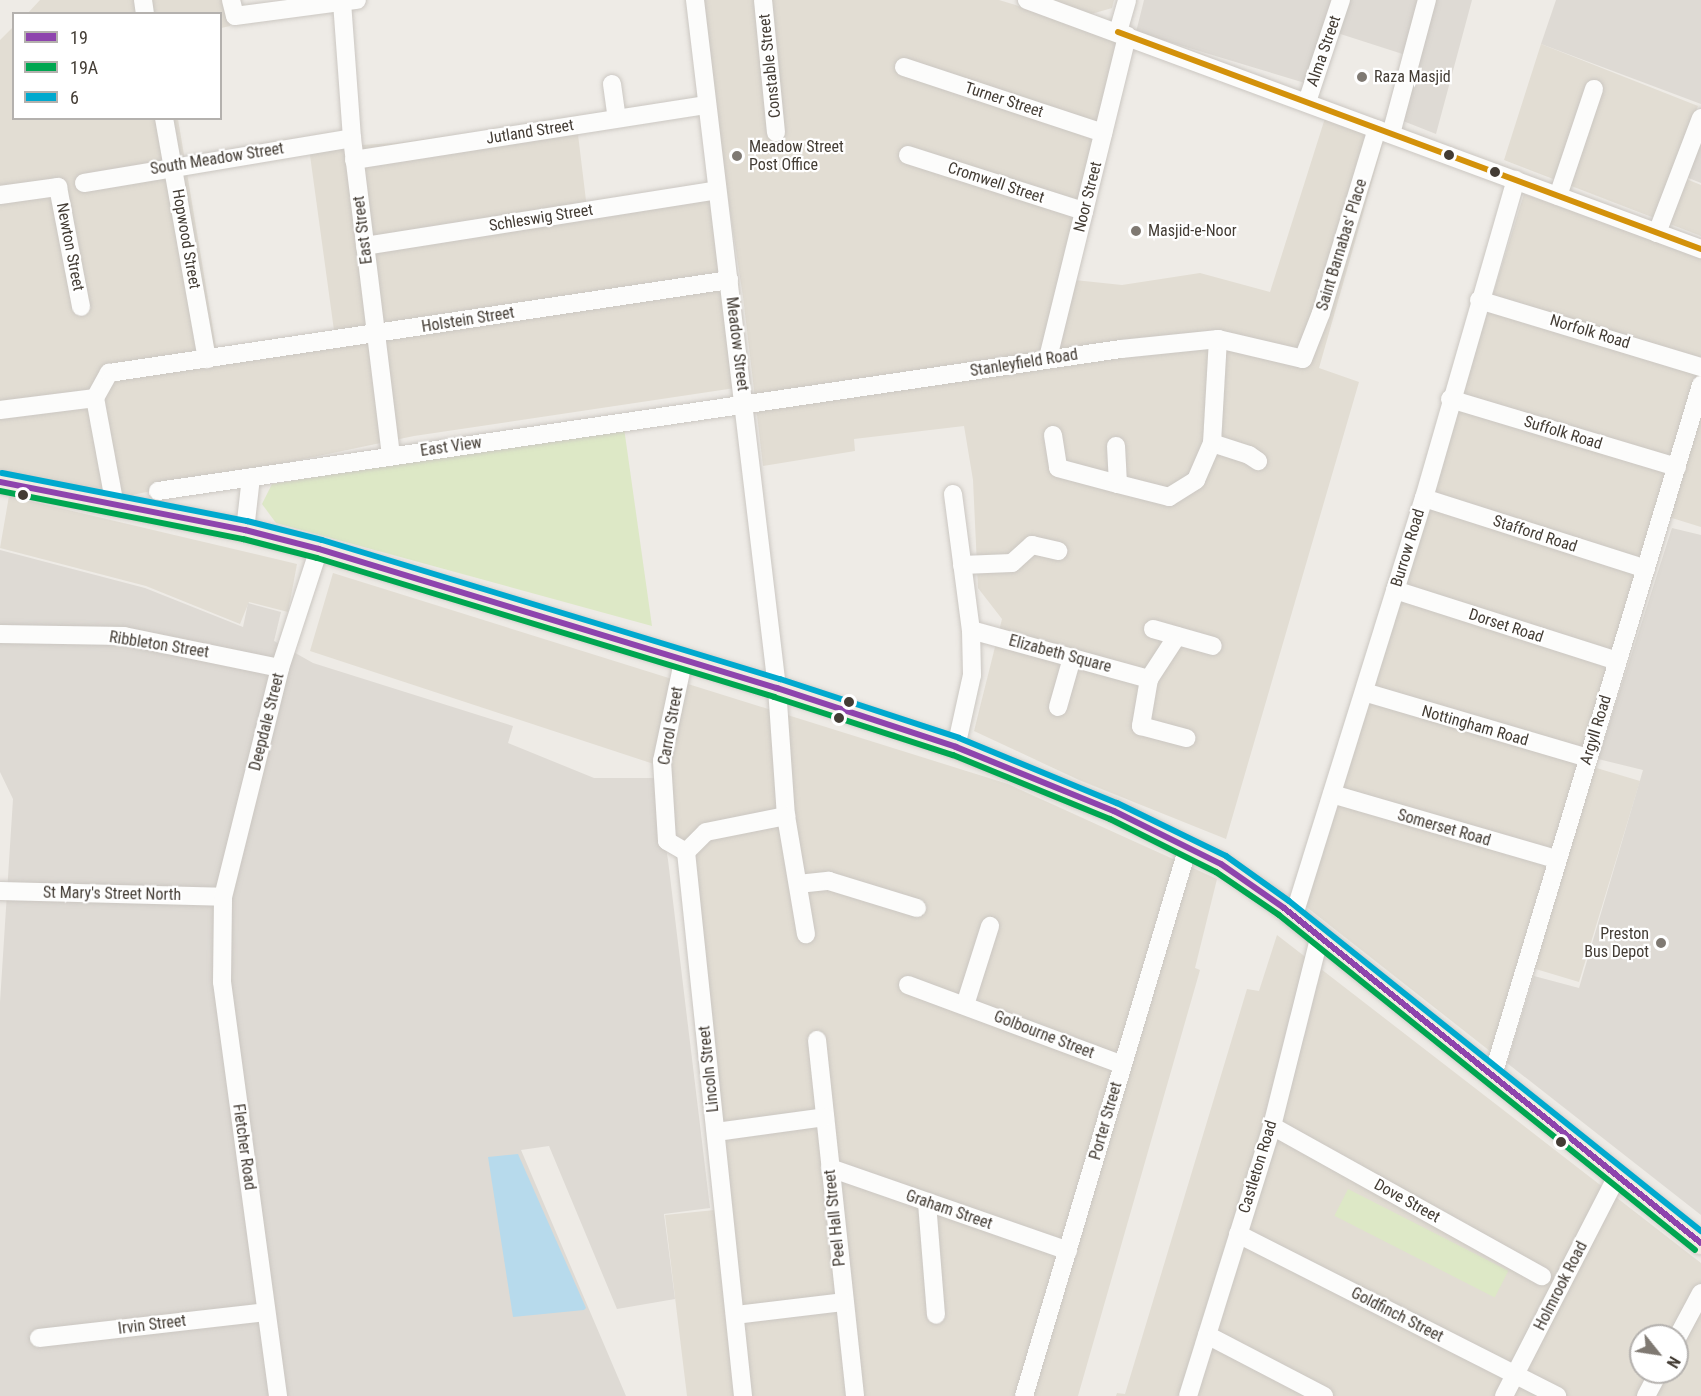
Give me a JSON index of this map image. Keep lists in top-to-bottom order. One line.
{"streets":{"street":["Alma Street","Constable Street","Turner Street","Jutland Street","South Meadow Street","Cromwell Street","Noor Street","Schleswig Street","East Street","Hopwood Street","Saint Barnabas' Place","Newton Street","Holstein Street","Norfolk Road","Meadow Street","Stanleyfield Road","Suffolk Road","East View","Stafford Road","Burrow Road","Dorset Road","Ribbleton Street","Elizabeth Square","Deepdale Street","Carrol Street","Nottingham Road","Argyll Road","Somerset Road","St Mary's Street North","Golbourne Street","Lincoln Street","Porter Street","Fletcher Road","Castleton Road","Dove Street","Graham Street","Peel Hall Street","Holmrook Road","Goldfinch Street","Irvin Street"]},"crossings":[["Turner Street","Noor Street"],["Jutland Street","East Street"],["Jutland Street","Meadow Street"],["South Meadow Street","East Street"],["South Meadow Street","Hopwood Street"],["Cromwell Street","Noor Street"],["Noor Street","Stanleyfield Road"],["Schleswig Street","East Street"],["Schleswig Street","Meadow Street"],["East Street","Holstein Street"],["East Street","East View"],["Hopwood Street","Holstein Street"],["Saint Barnabas' Place","Stanleyfield Road"],["Holstein Street","Meadow Street"],["Norfolk Road","Burrow Road"],["Meadow Street","Stanleyfield Road"],["Meadow Street","East View"],["Stanleyfield Road","East View"],["Suffolk Road","Burrow Road"],["Suffolk Road","Argyll Road"],["Stafford Road","Burrow Road"],["Stafford Road","Argyll Road"],["Burrow Road","Dorset Road"],["Burrow Road","Nottingham Road"],["Burrow Road","Somerset Road"],["Dorset Road","Argyll Road"],["Ribbleton Street","Deepdale Street"],["Deepdale Street","St Mary's Street North"],["Deepdale Street","Fletcher Road"],["Carrol Street","Lincoln Street"],["Nottingham Road","Argyll Road"],["Argyll Road","Somerset Road"],["St Mary's Street North","Fletcher Road"],["Golbourne Street","Porter Street"],["Porter Street","Graham Street"],["Fletcher Road","Irvin Street"],["Castleton Road","Dove Street"],["Castleton Road","Goldfinch Street"],["Graham Street","Peel Hall Street"],["Holmrook Road","Goldfinch Street"]],"places":["Raza Masjid","Meadow Street Post Office","Masjid-e-Noor","Preston Bus Depot"],"lines":["transit line 6","transit line 19","transit line 19A"],"legend":["19","19A","6"],"north":"bottom right"}
